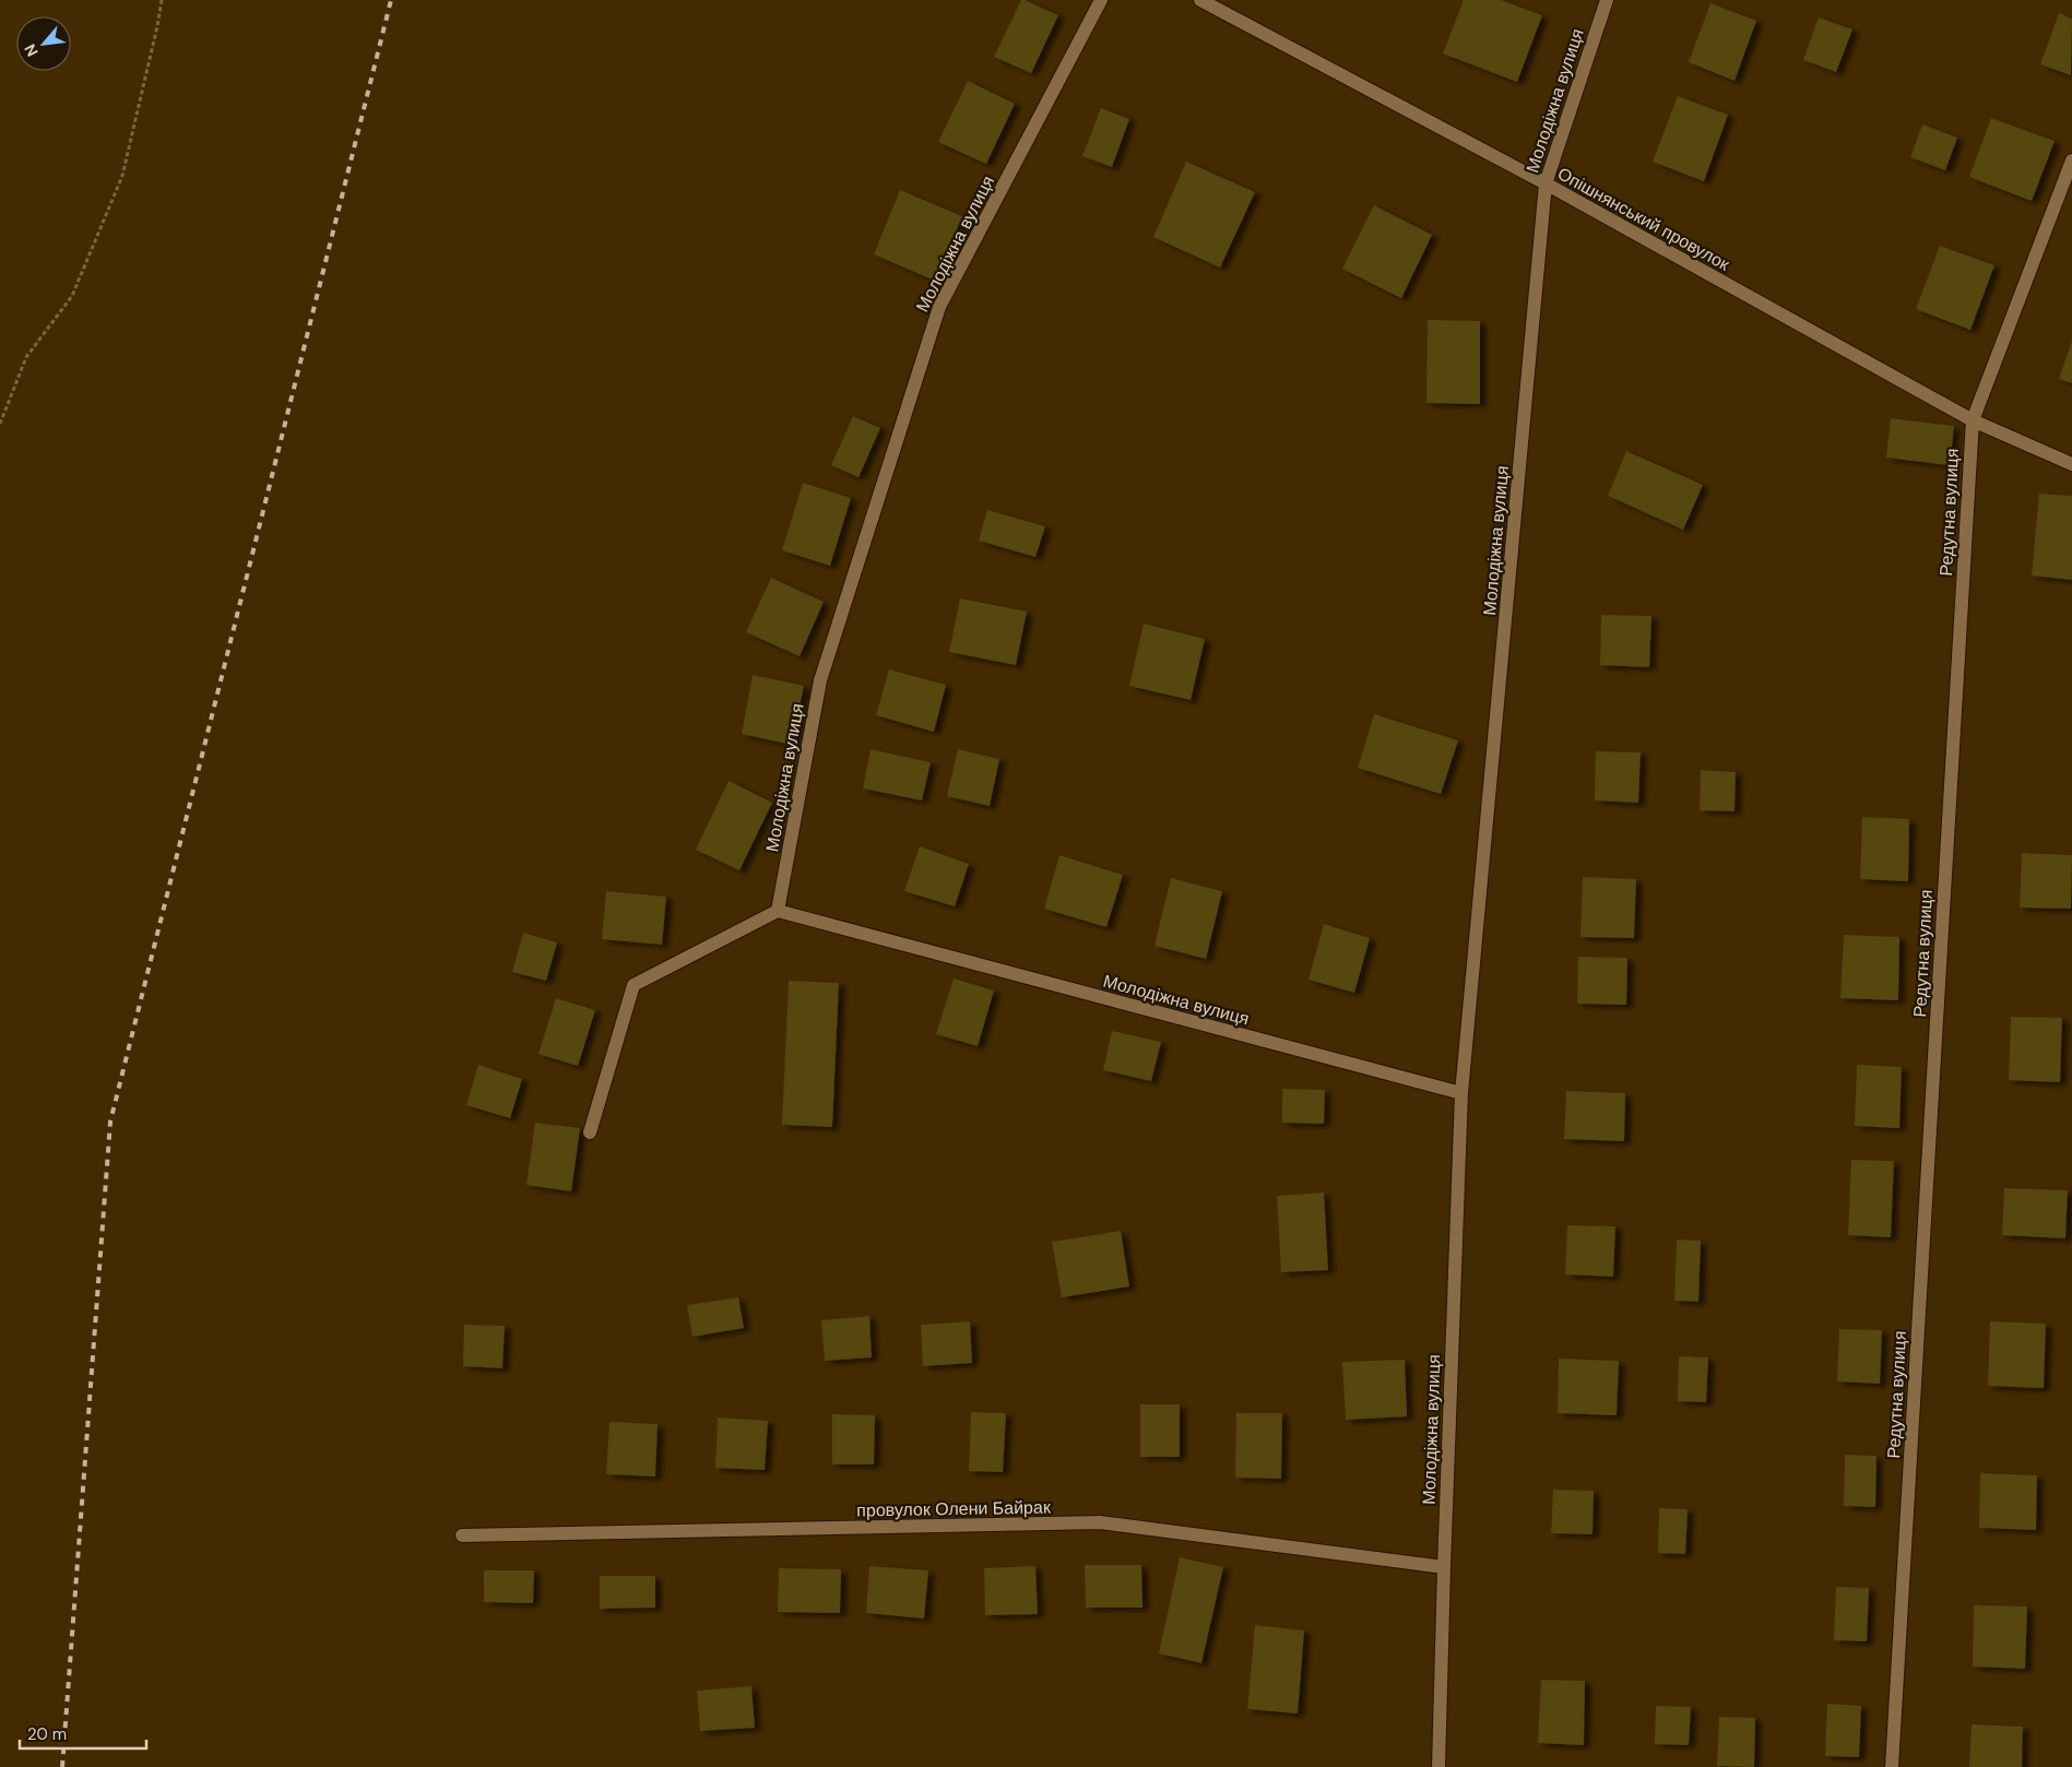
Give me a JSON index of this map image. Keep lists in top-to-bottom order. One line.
{"streets":{"street":["Молодіжна вулиця","Опішнянський провулок","Редутна вулиця","провулок Олени Байрак"]},"crossings":[["Молодіжна вулиця","Опішнянський провулок"],["Молодіжна вулиця","провулок Олени Байрак"],["Опішнянський провулок","Редутна вулиця"]],"scale_bar":"20 m","north":"bottom left"}
